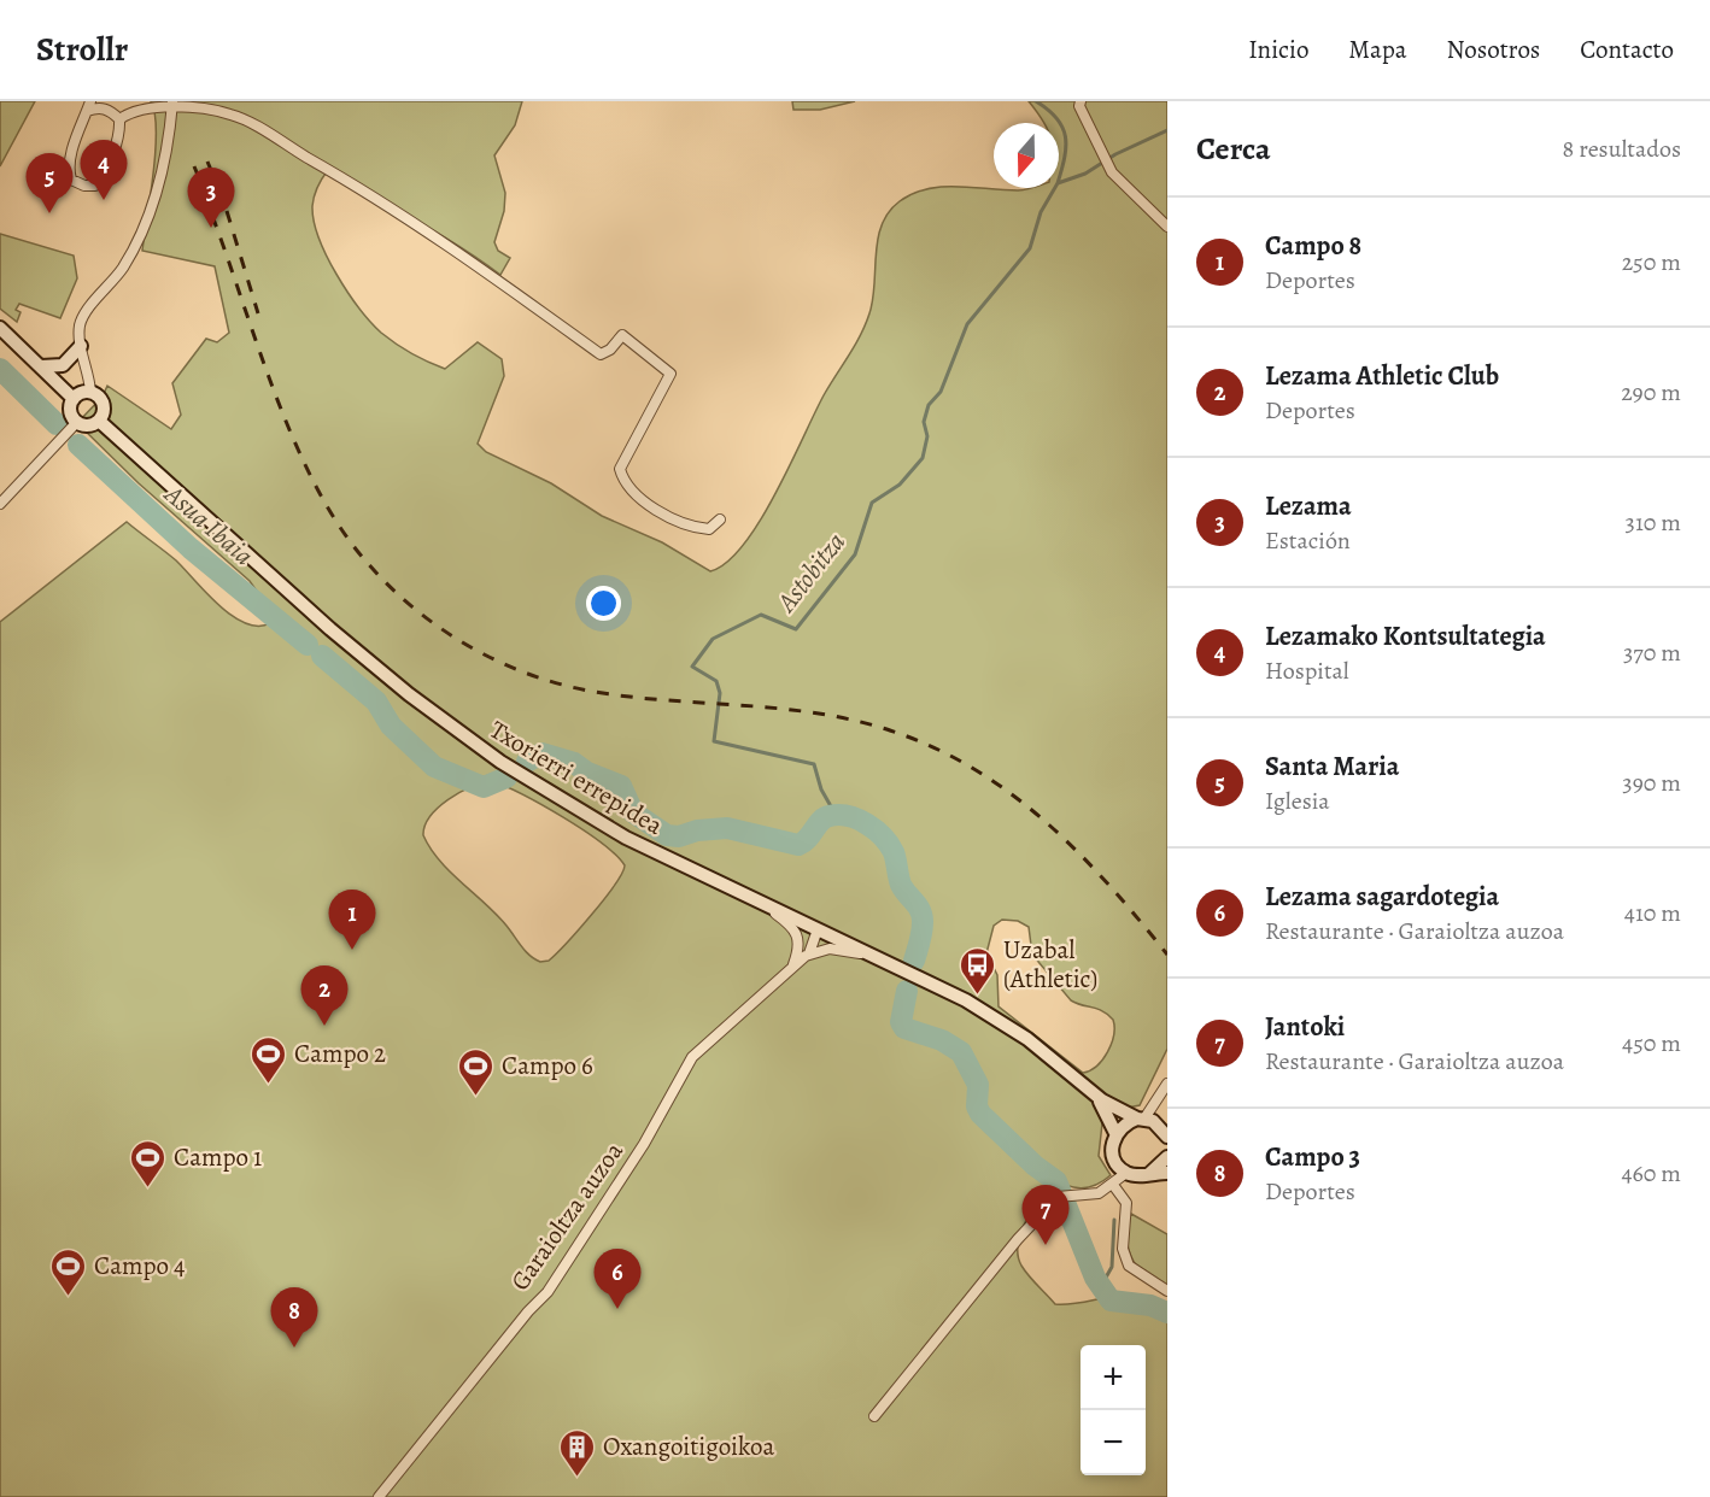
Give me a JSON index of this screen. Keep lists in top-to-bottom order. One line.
{"streets":{"street":["Txorierri errepidea","Garaioltza auzoa"]},"water":["Asua Ibaia","Astobitza"],"places":{"bus stop":["Uzabal (Athletic)"],"sports":["Campo 2","Campo 6","Campo 1","Campo 4"],"building":["Oxangoitigoikoa"]},"north":"bottom","page":{"header":"Strollr","nav":["Inicio","Mapa","Nosotros","Contacto"],"heading":["Cerca","8 resultados"],"pins":["4","5","3","1","2","7","6","8"],"list":[{"mark":"1","name":"Campo 8","note":"Deportes","value":"250 m"},{"mark":"2","name":"Lezama Athletic Club","note":"Deportes","value":"290 m"},{"mark":"3","name":"Lezama","note":"Estación","value":"310 m"},{"mark":"4","name":"Lezamako Kontsultategia","note":"Hospital","value":"370 m"},{"mark":"5","name":"Santa Maria","note":"Iglesia","value":"390 m"},{"mark":"6","name":"Lezama sagardotegia","note":"Restaurante · Garaioltza auzoa","value":"410 m"},{"mark":"7","name":"Jantoki","note":"Restaurante · Garaioltza auzoa","value":"450 m"},{"mark":"8","name":"Campo 3","note":"Deportes","value":"460 m"}],"map_buttons":["+","−"]}}
